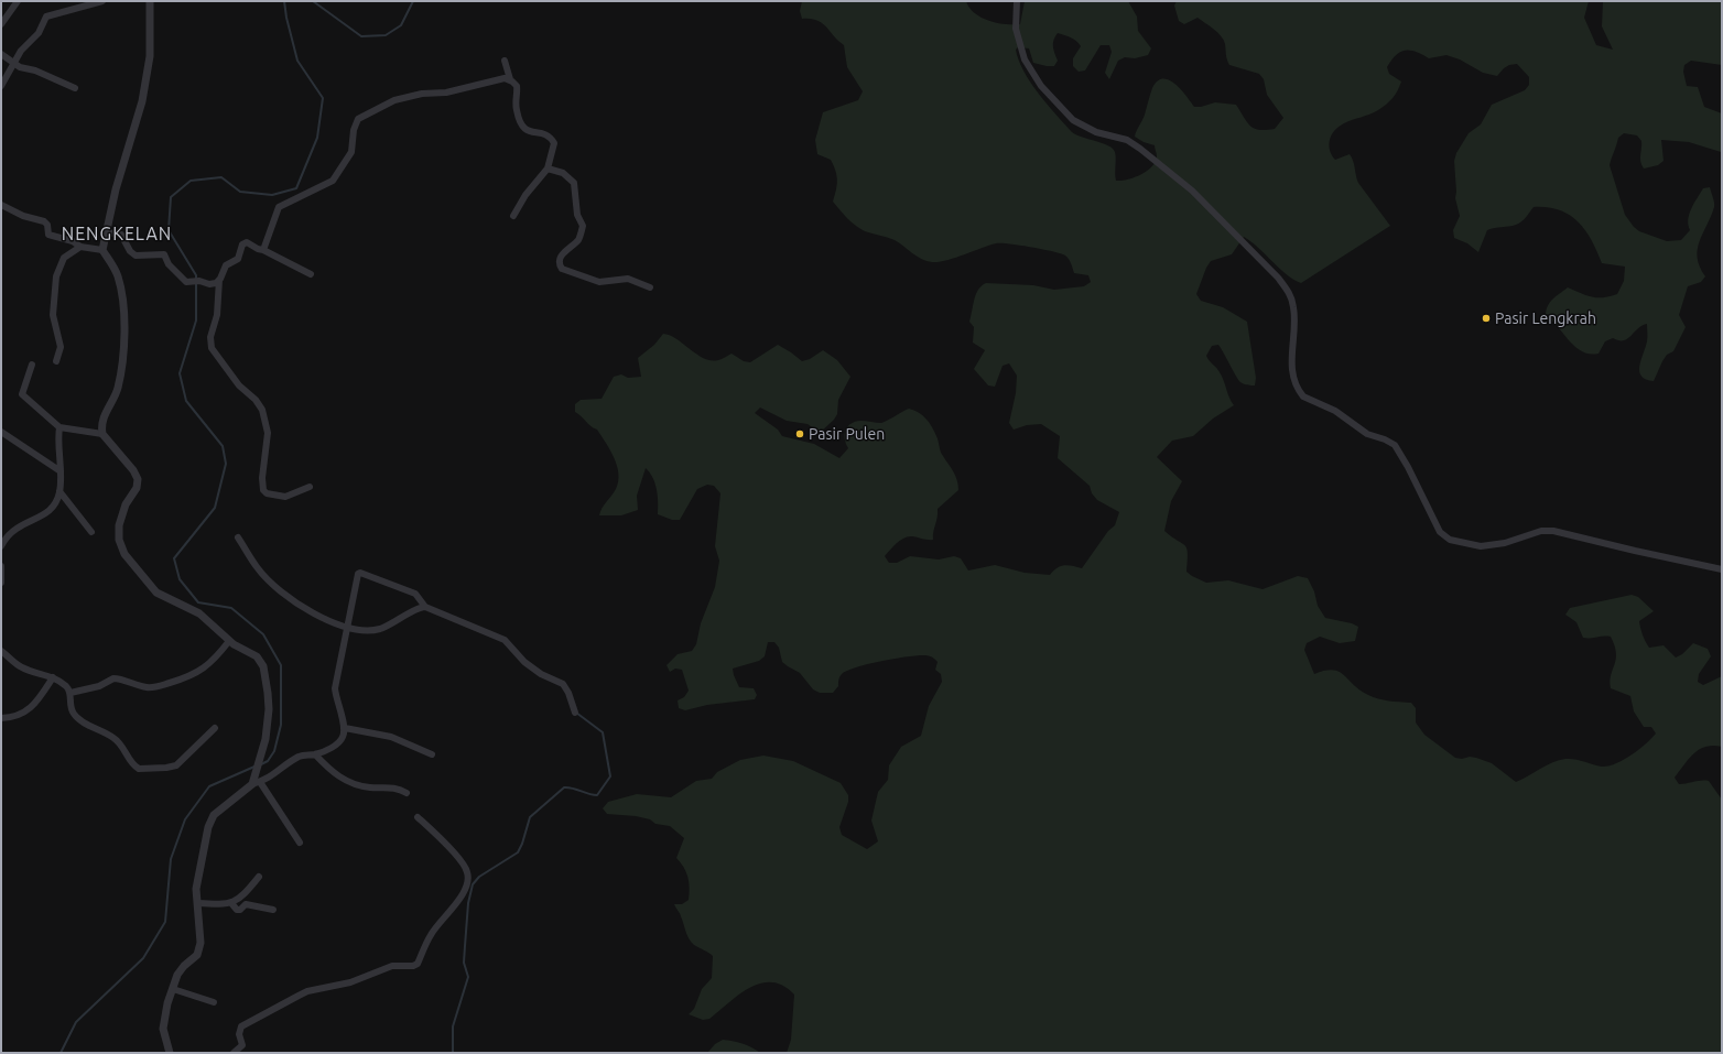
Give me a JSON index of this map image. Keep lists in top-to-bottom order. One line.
{"districts":["NENGKELAN"],"places":["Pasir Lengkrah","Pasir Pulen"]}
